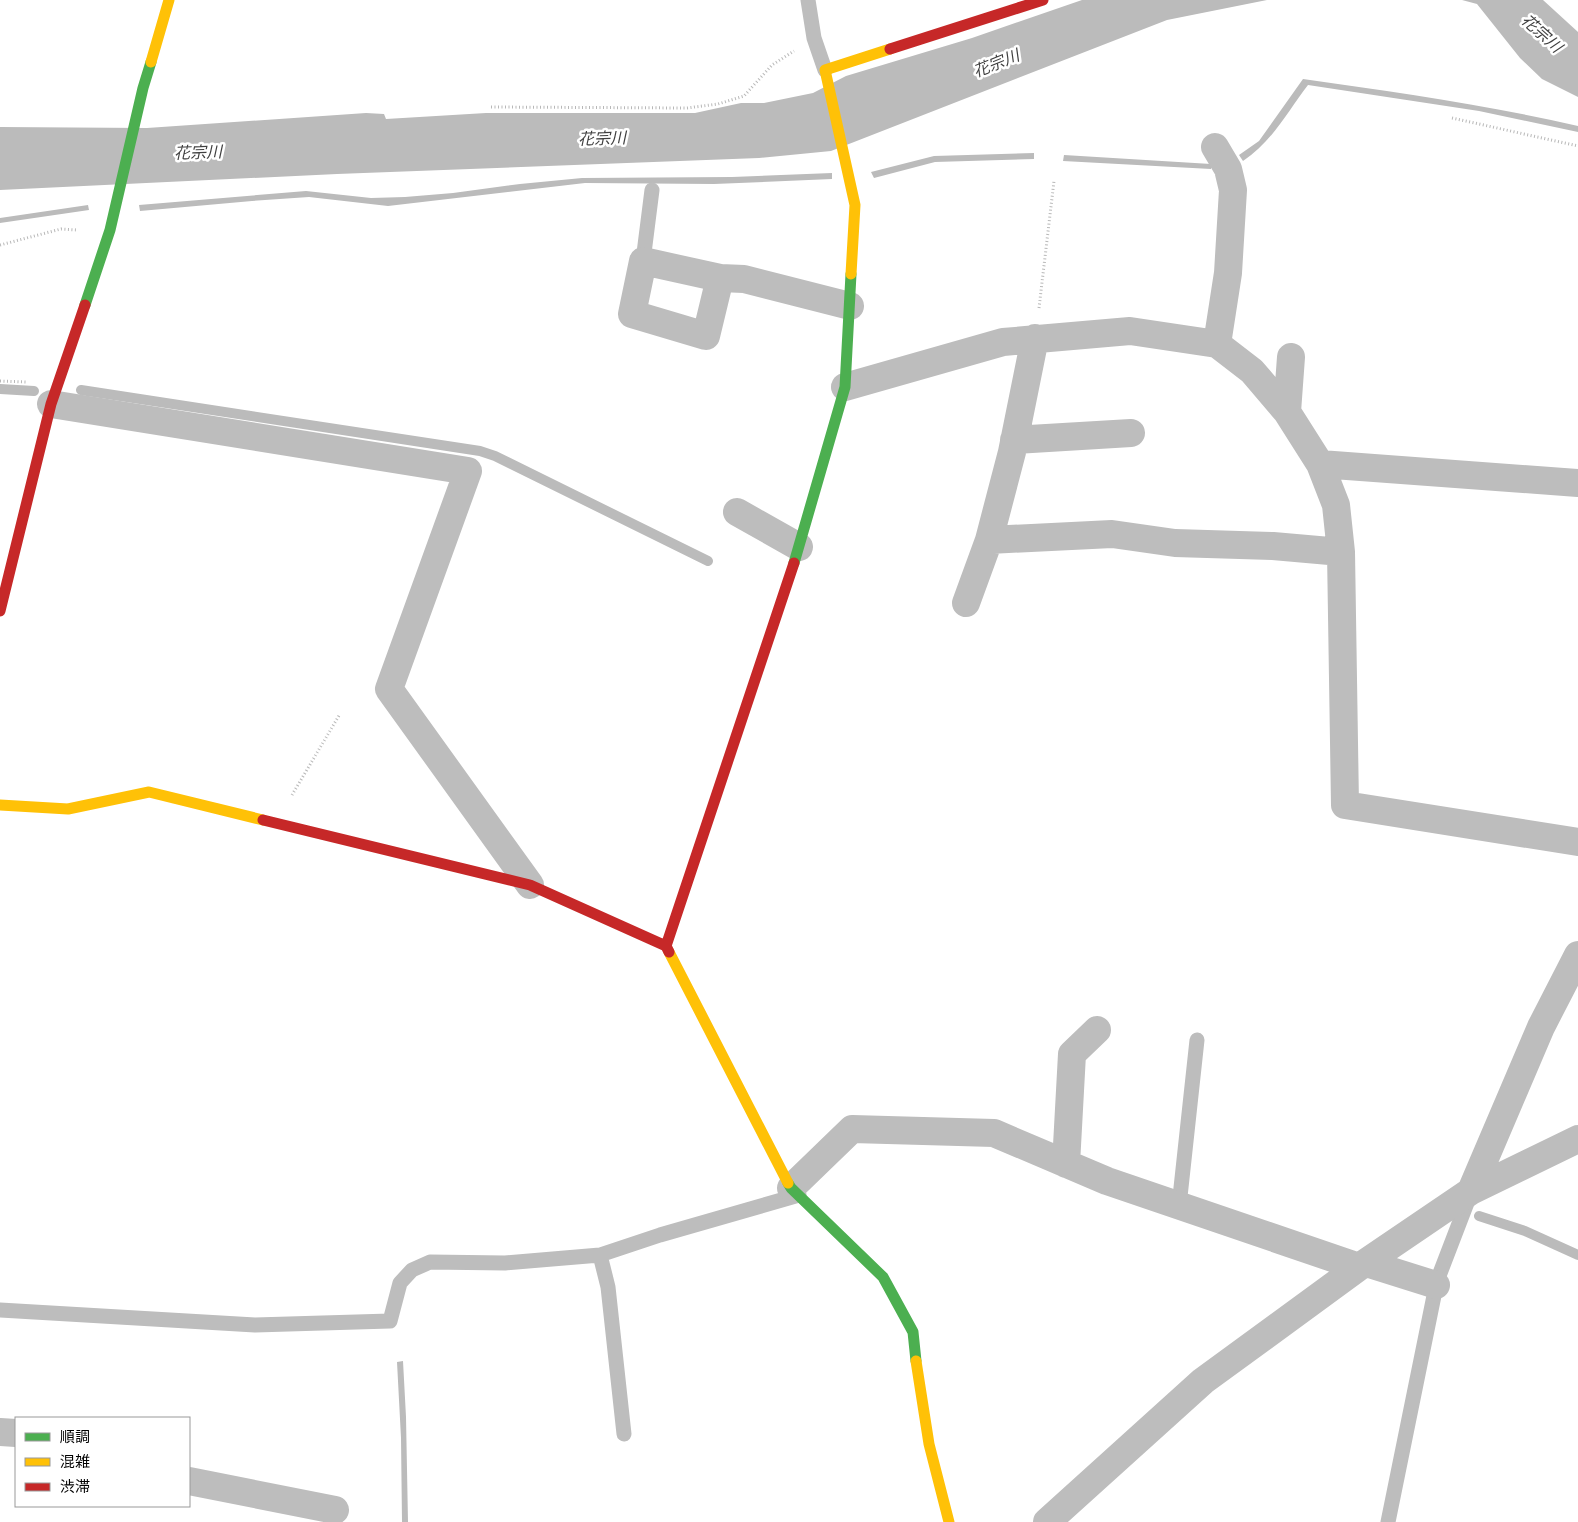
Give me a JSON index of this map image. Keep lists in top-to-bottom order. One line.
{"water":["花宗川"],"legend":["順調","混雑","渋滞"]}
